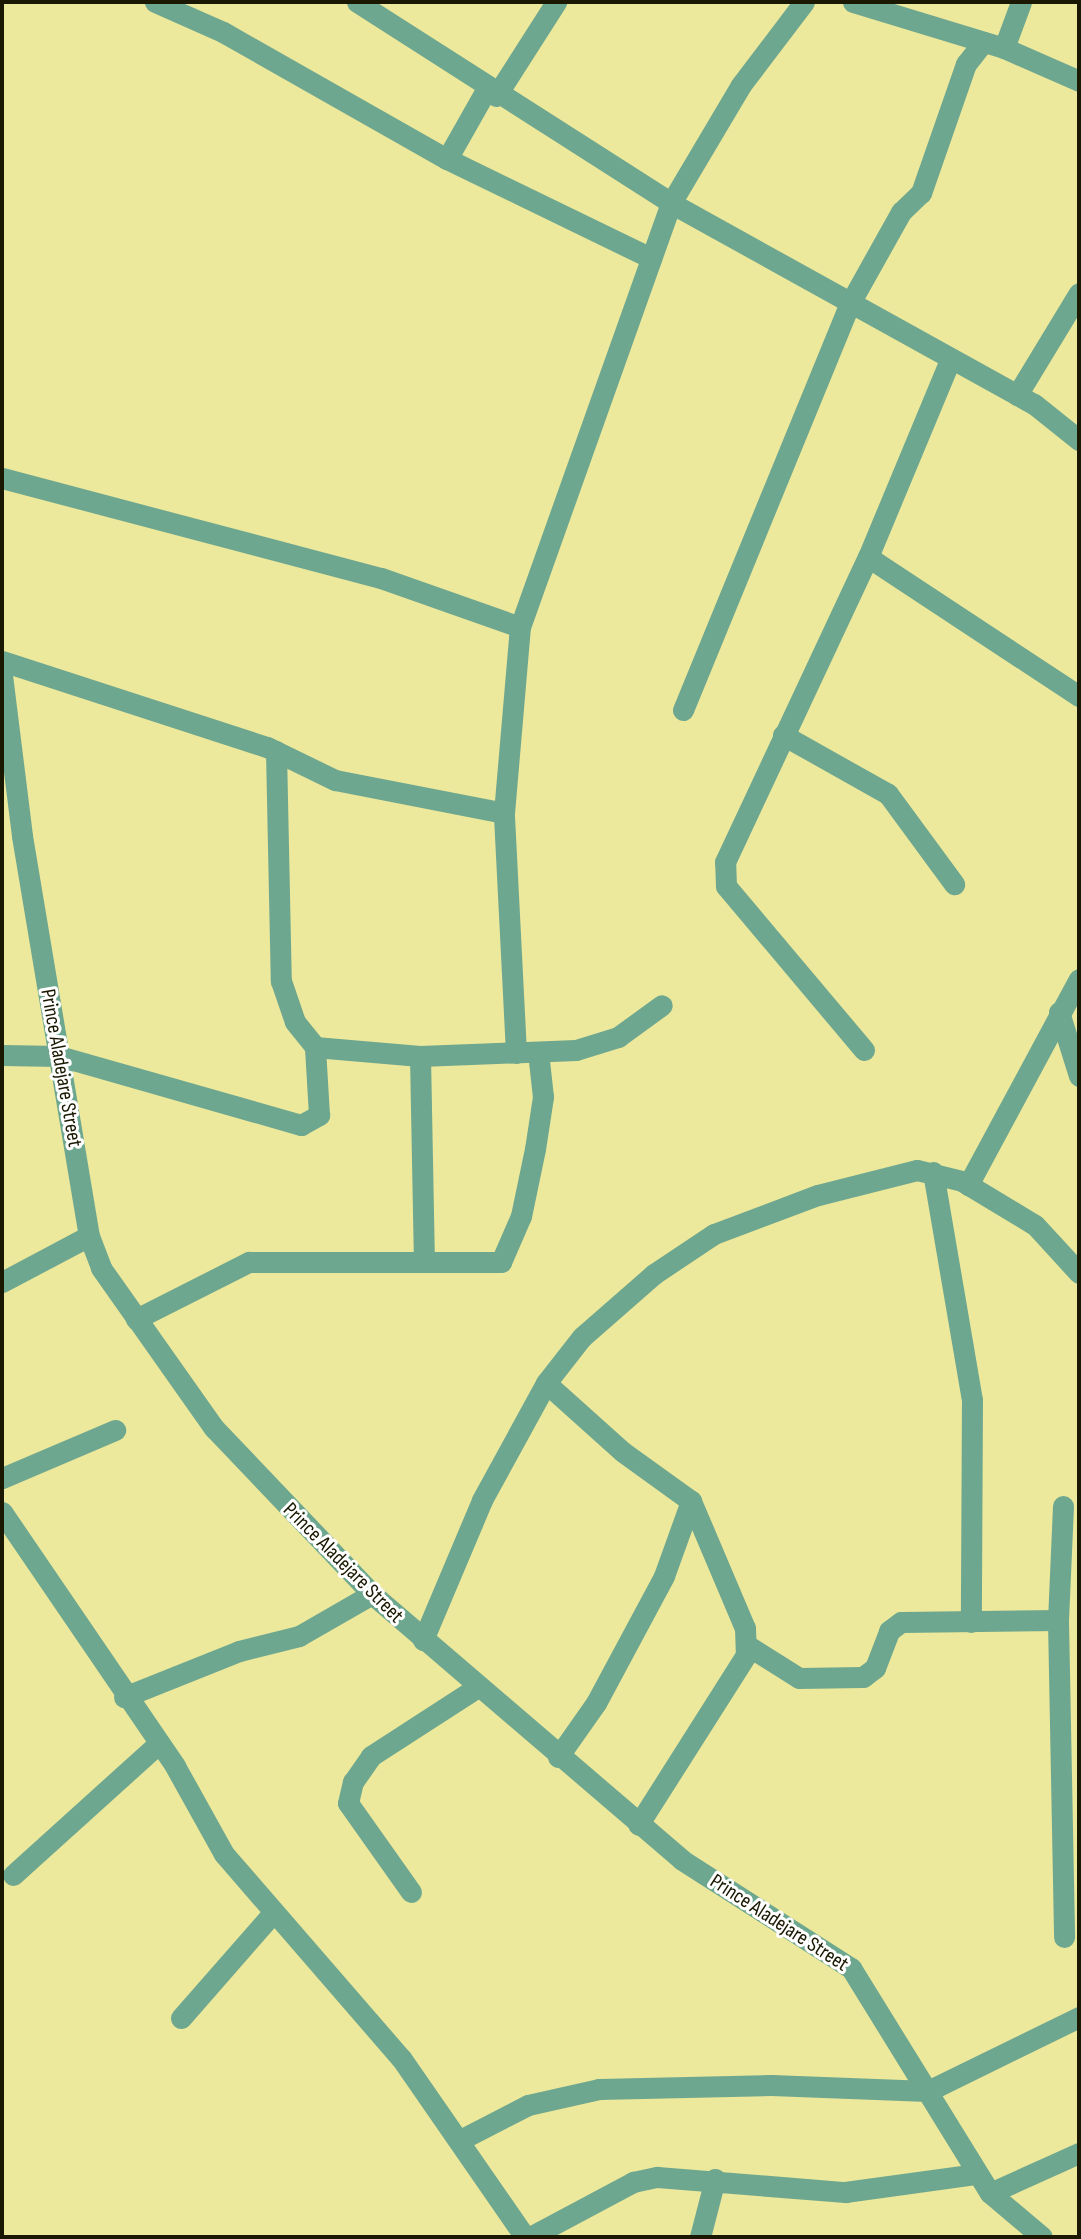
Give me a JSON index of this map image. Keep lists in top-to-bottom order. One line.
{"streets":{"street":["Prince Aladejare Street"]}}
